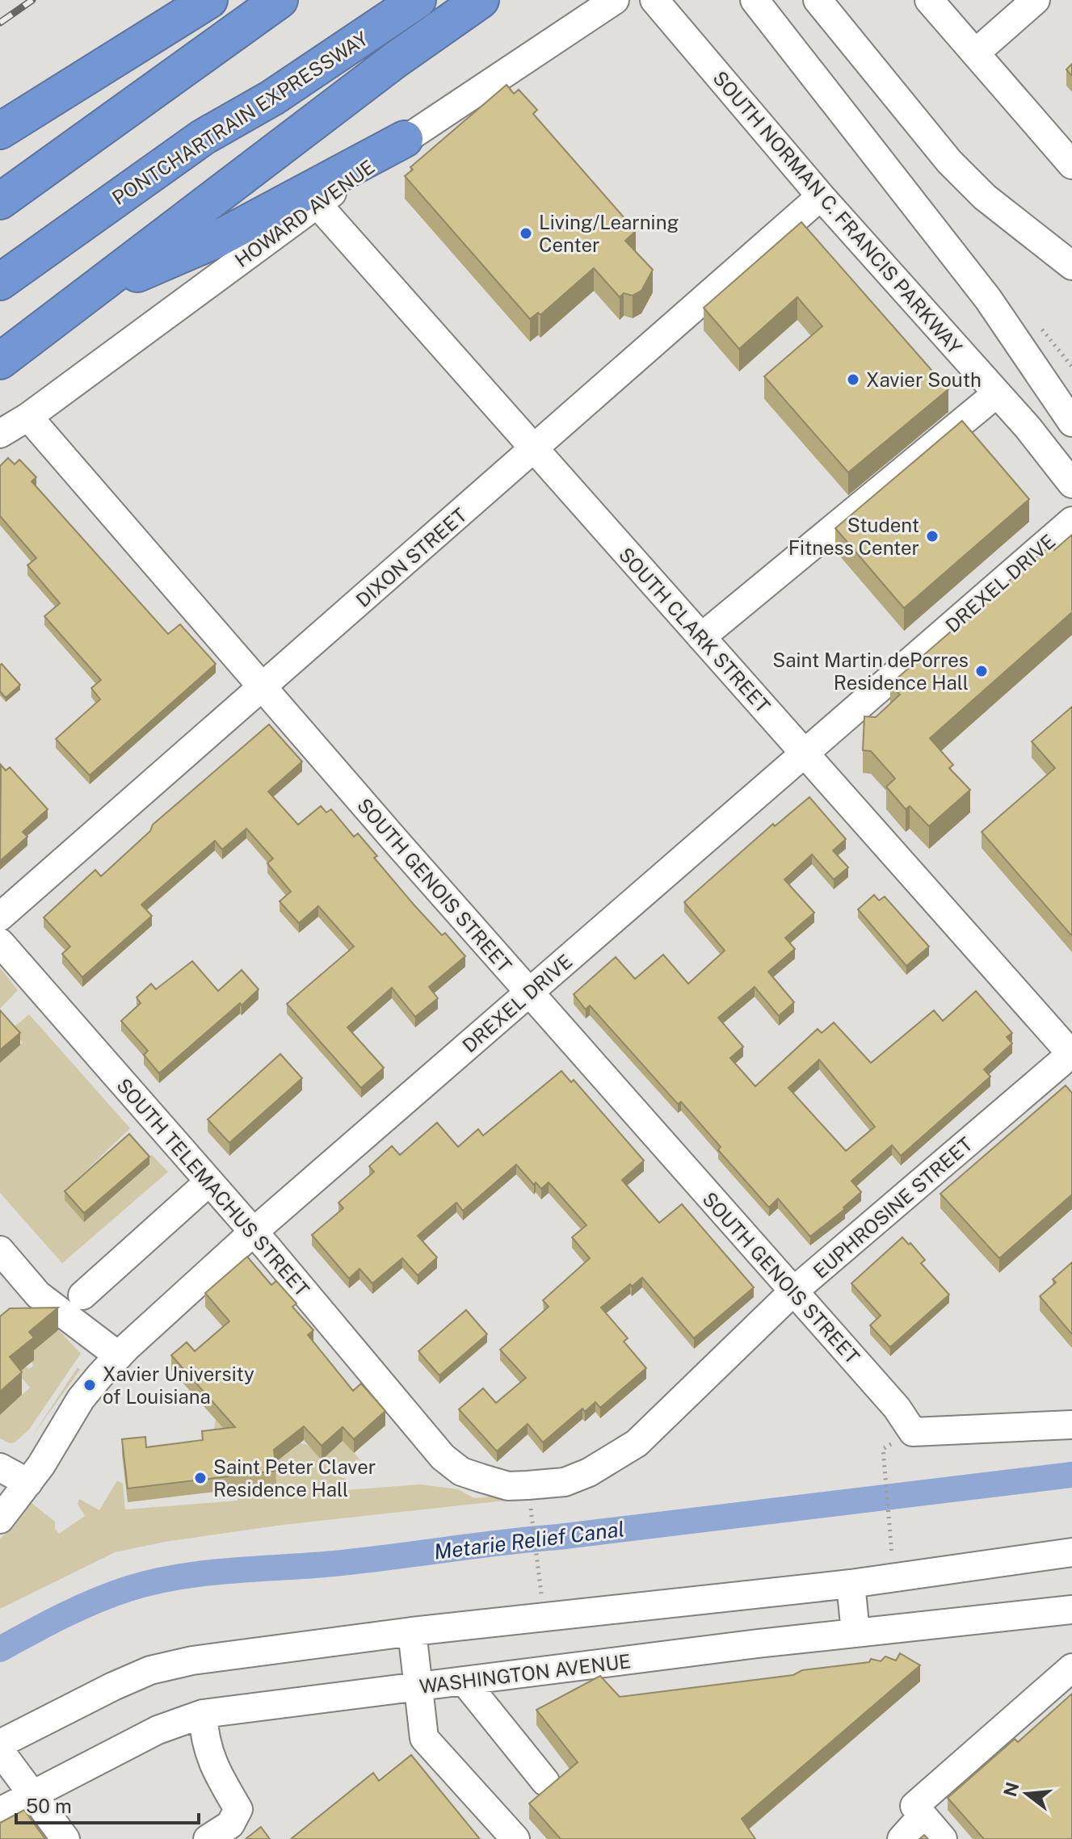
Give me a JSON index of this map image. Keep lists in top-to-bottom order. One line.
{"streets":{"highway":["PONTCHARTRAIN EXPRESSWAY"],"street":["SOUTH NORMAN C. FRANCIS PARKWAY","HOWARD AVENUE","DIXON STREET","DREXEL DRIVE","SOUTH CLARK STREET","SOUTH GENOIS STREET","SOUTH TELEMACHUS STREET","EUPHROSINE STREET","WASHINGTON AVENUE"]},"crossings":[["SOUTH NORMAN C. FRANCIS PARKWAY","DIXON STREET"],["HOWARD AVENUE","SOUTH CLARK STREET"],["HOWARD AVENUE","SOUTH GENOIS STREET"],["DIXON STREET","SOUTH CLARK STREET"],["DIXON STREET","SOUTH GENOIS STREET"],["DREXEL DRIVE","SOUTH CLARK STREET"],["DREXEL DRIVE","SOUTH GENOIS STREET"],["DREXEL DRIVE","SOUTH TELEMACHUS STREET"],["SOUTH CLARK STREET","EUPHROSINE STREET"],["SOUTH GENOIS STREET","EUPHROSINE STREET"],["SOUTH TELEMACHUS STREET","EUPHROSINE STREET"]],"water":["Metarie Relief Canal"],"places":["Living/Learning Center","Xavier South","Student Fitness Center","Saint Martin dePorres Residence Hall","Xavier University of Louisiana","Saint Peter Claver Residence Hall"],"scale_bar":"50 m","north":"left"}
